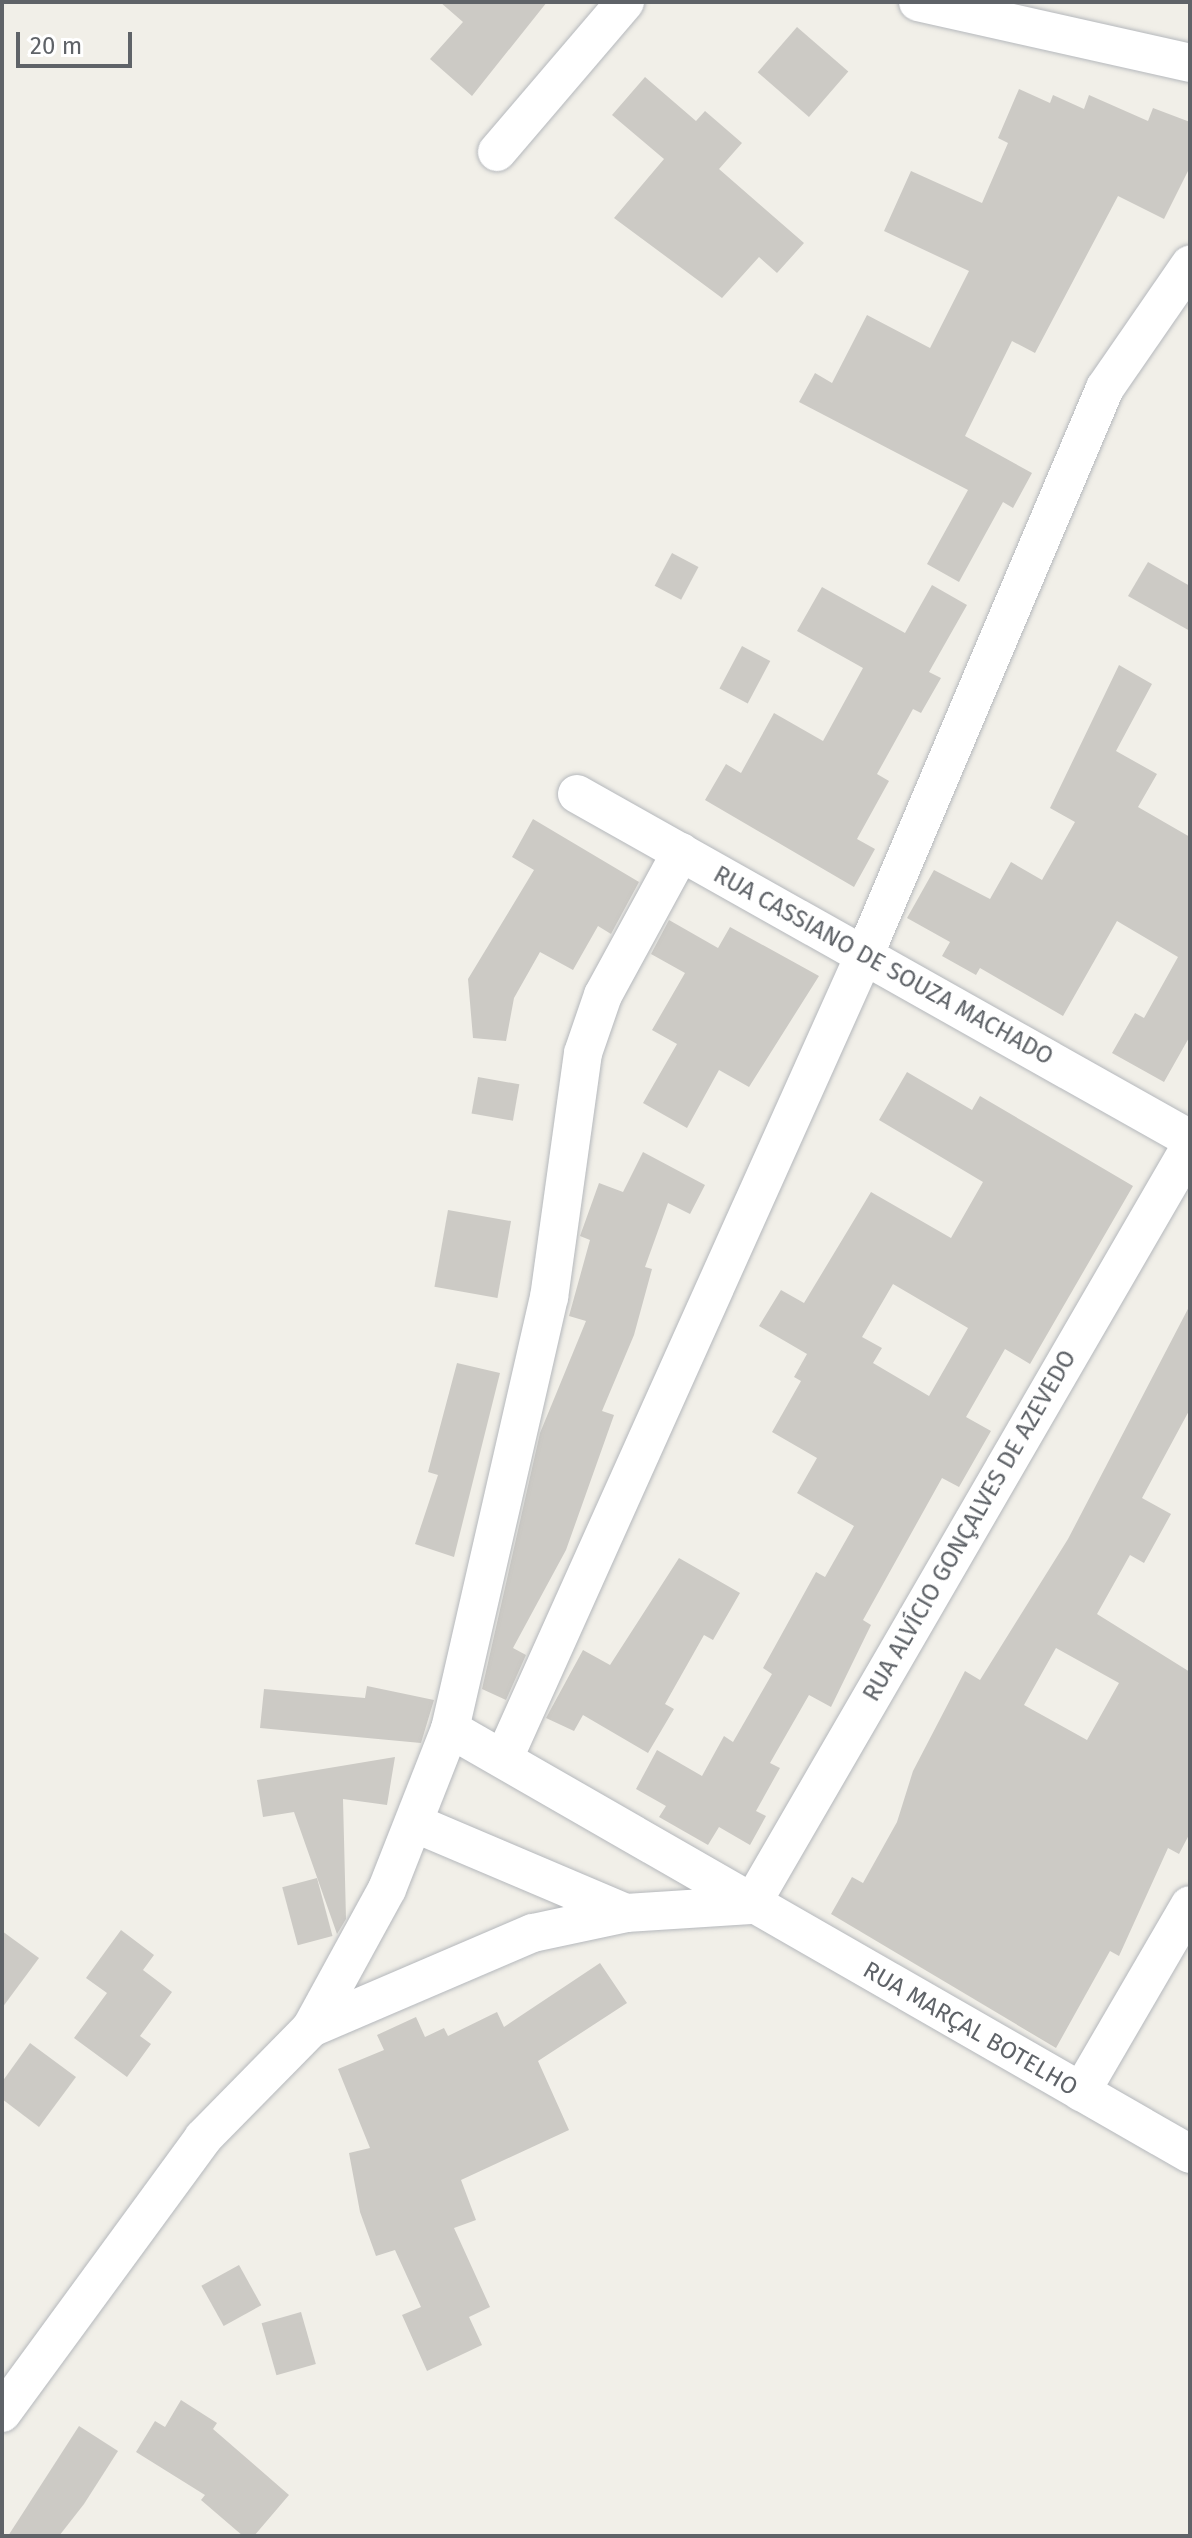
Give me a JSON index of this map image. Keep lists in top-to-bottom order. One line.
{"streets":{"street":["RUA CASSIANO DE SOUZA MACHADO","RUA ALVÍCIO GONÇALVES DE AZEVEDO","RUA MARÇAL BOTELHO"]},"crossings":[["RUA ALVÍCIO GONÇALVES DE AZEVEDO","RUA MARÇAL BOTELHO"]],"scale_bar":"20 m"}
